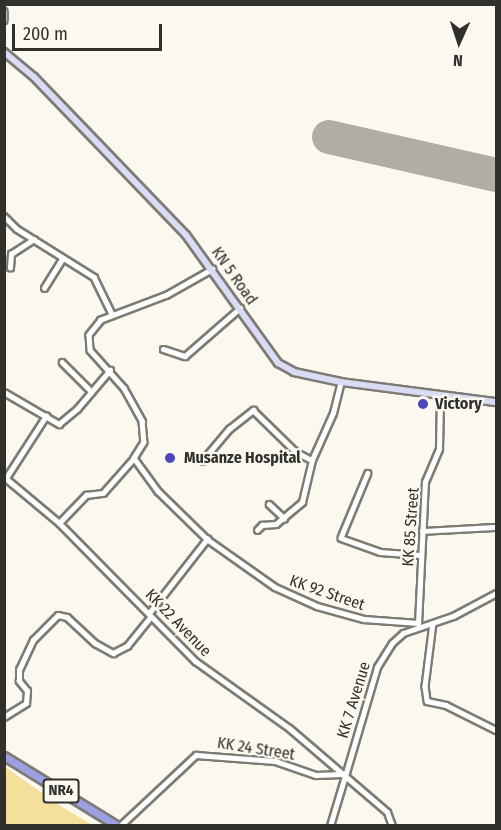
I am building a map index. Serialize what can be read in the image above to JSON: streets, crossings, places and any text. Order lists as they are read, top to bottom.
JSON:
{
  "streets": {
    "highway": ["NR4"],
    "main road": ["KN 5 Road"],
    "street": [
      "KK 85 Street",
      "KK 92 Street",
      "KK 22 Avenue",
      "KK 7 Avenue",
      "KK 24 Street"
    ]
  },
  "crossings": [
    ["KN 5 Road", "KK 85 Street"],
    ["KK 85 Street", "KK 92 Street"],
    ["KK 85 Street", "KK 7 Avenue"],
    ["KK 92 Street", "KK 7 Avenue"],
    ["KK 22 Avenue", "KK 7 Avenue"],
    ["KK 22 Avenue", "KK 24 Street"],
    ["KK 7 Avenue", "KK 24 Street"],
    ["KK 24 Street", "NR4"]
  ],
  "places": ["Victory", "Musanze Hospital"],
  "scale_bar": "200 m",
  "north": "bottom"
}
